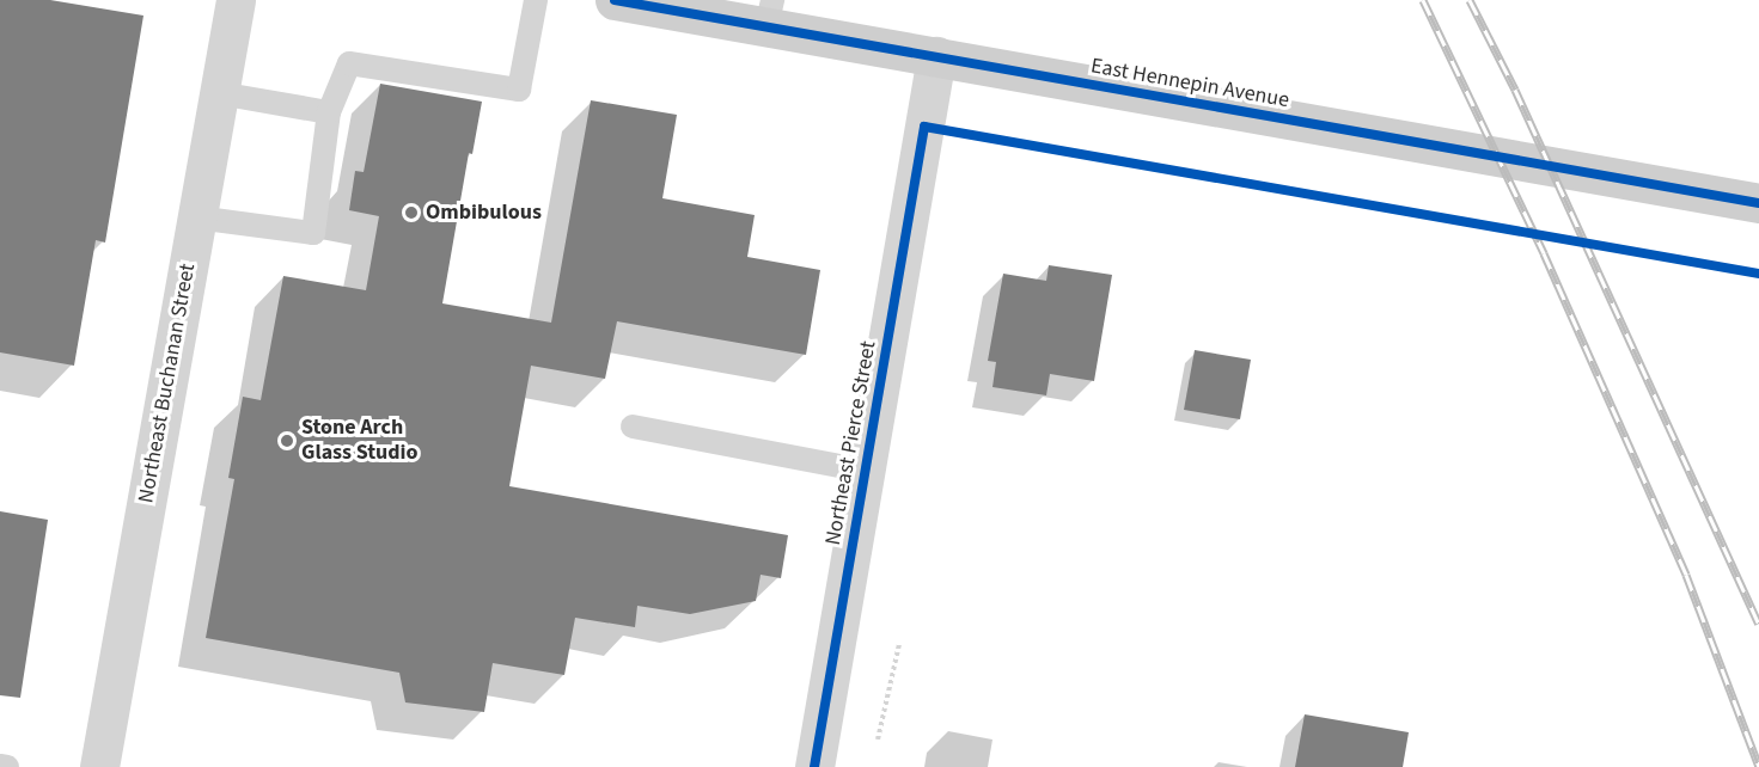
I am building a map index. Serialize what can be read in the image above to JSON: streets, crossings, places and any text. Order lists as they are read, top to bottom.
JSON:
{
  "streets": {
    "main road": ["East Hennepin Avenue"],
    "street": ["Northeast Buchanan Street", "Northeast Pierce Street"]
  },
  "crossings": [
    ["East Hennepin Avenue", "Northeast Pierce Street"]
  ],
  "places": ["Ombibulous", "Stone Arch Glass Studio"]
}
